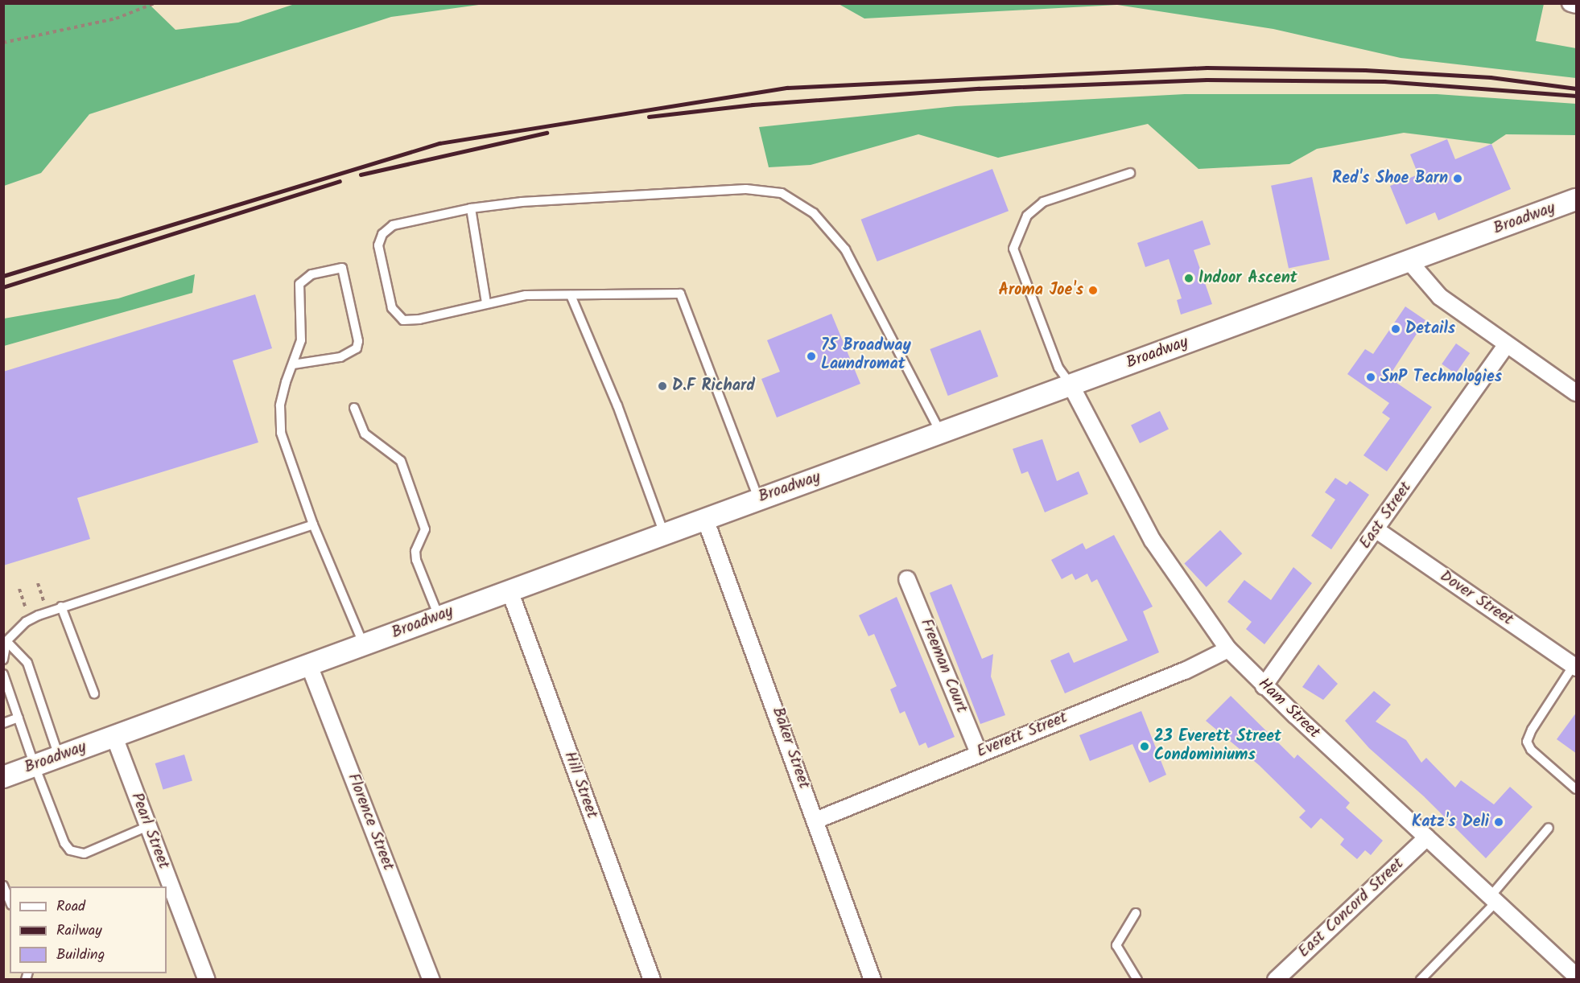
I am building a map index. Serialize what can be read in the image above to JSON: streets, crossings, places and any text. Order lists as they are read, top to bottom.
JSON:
{
  "streets": {
    "street": [
      "Broadway",
      "East Street",
      "Dover Street",
      "Freeman Court",
      "Ham Street",
      "Everett Street",
      "Baker Street",
      "Hill Street",
      "Florence Street",
      "Pearl Street",
      "East Concord Street"
    ]
  },
  "crossings": [
    ["Broadway", "Ham Street"],
    ["Broadway", "Baker Street"],
    ["Broadway", "Hill Street"],
    ["Broadway", "Florence Street"],
    ["Broadway", "Pearl Street"],
    ["East Street", "Dover Street"],
    ["East Street", "Ham Street"],
    ["Freeman Court", "Everett Street"],
    ["Ham Street", "Everett Street"],
    ["Ham Street", "East Concord Street"],
    ["Everett Street", "Baker Street"]
  ],
  "places": [
    "Red's Shoe Barn",
    "Indoor Ascent",
    "Aroma Joe's",
    "Details",
    "75 Broadway Laundromat",
    "SnP Technologies",
    "D.F Richard",
    "23 Everett Street Condominiums",
    "Katz's Deli"
  ],
  "legend": ["Road", "Railway", "Building"]
}
